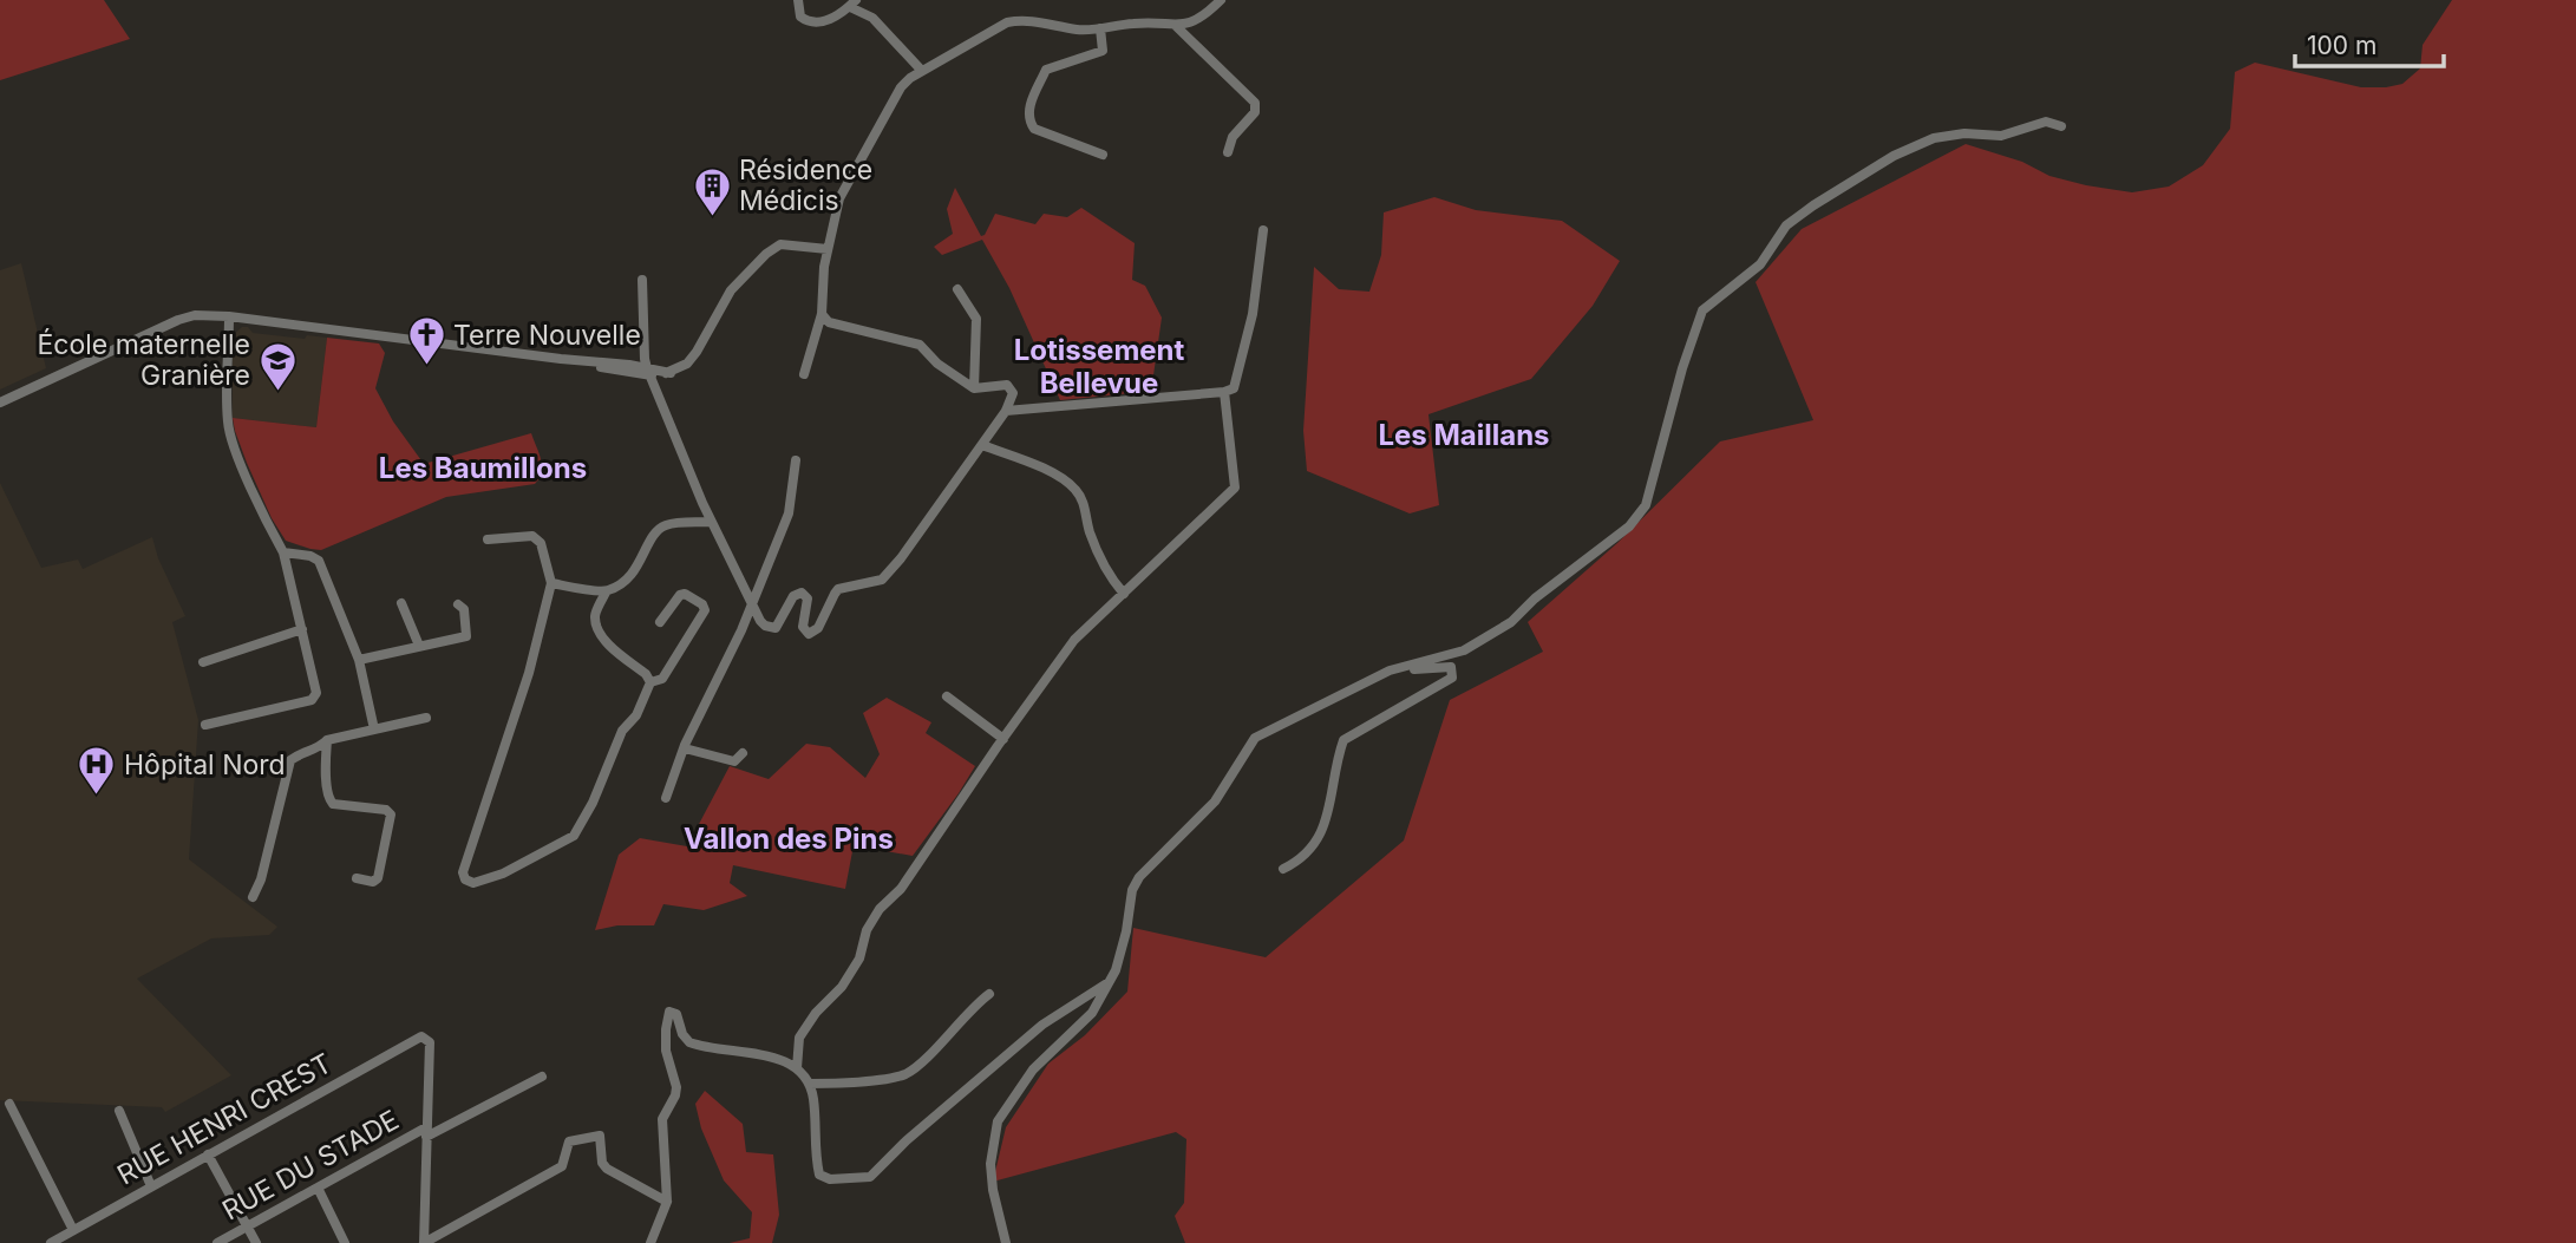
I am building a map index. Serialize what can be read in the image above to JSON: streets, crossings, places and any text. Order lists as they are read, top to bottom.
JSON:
{
  "streets": {
    "street": ["RUE HENRI CREST", "RUE DU STADE"]
  },
  "crossings": [
    ["RUE HENRI CREST", "RUE DU STADE"]
  ],
  "districts": [
    "Lotissement Bellevue",
    "Les Maillans",
    "Les Baumillons",
    "Vallon des Pins"
  ],
  "places": {
    "building": ["Résidence Médicis"],
    "church": ["Terre Nouvelle"],
    "school or university": ["École maternelle Granière"],
    "hospital": ["Hôpital Nord"]
  },
  "scale_bar": "100 m"
}
